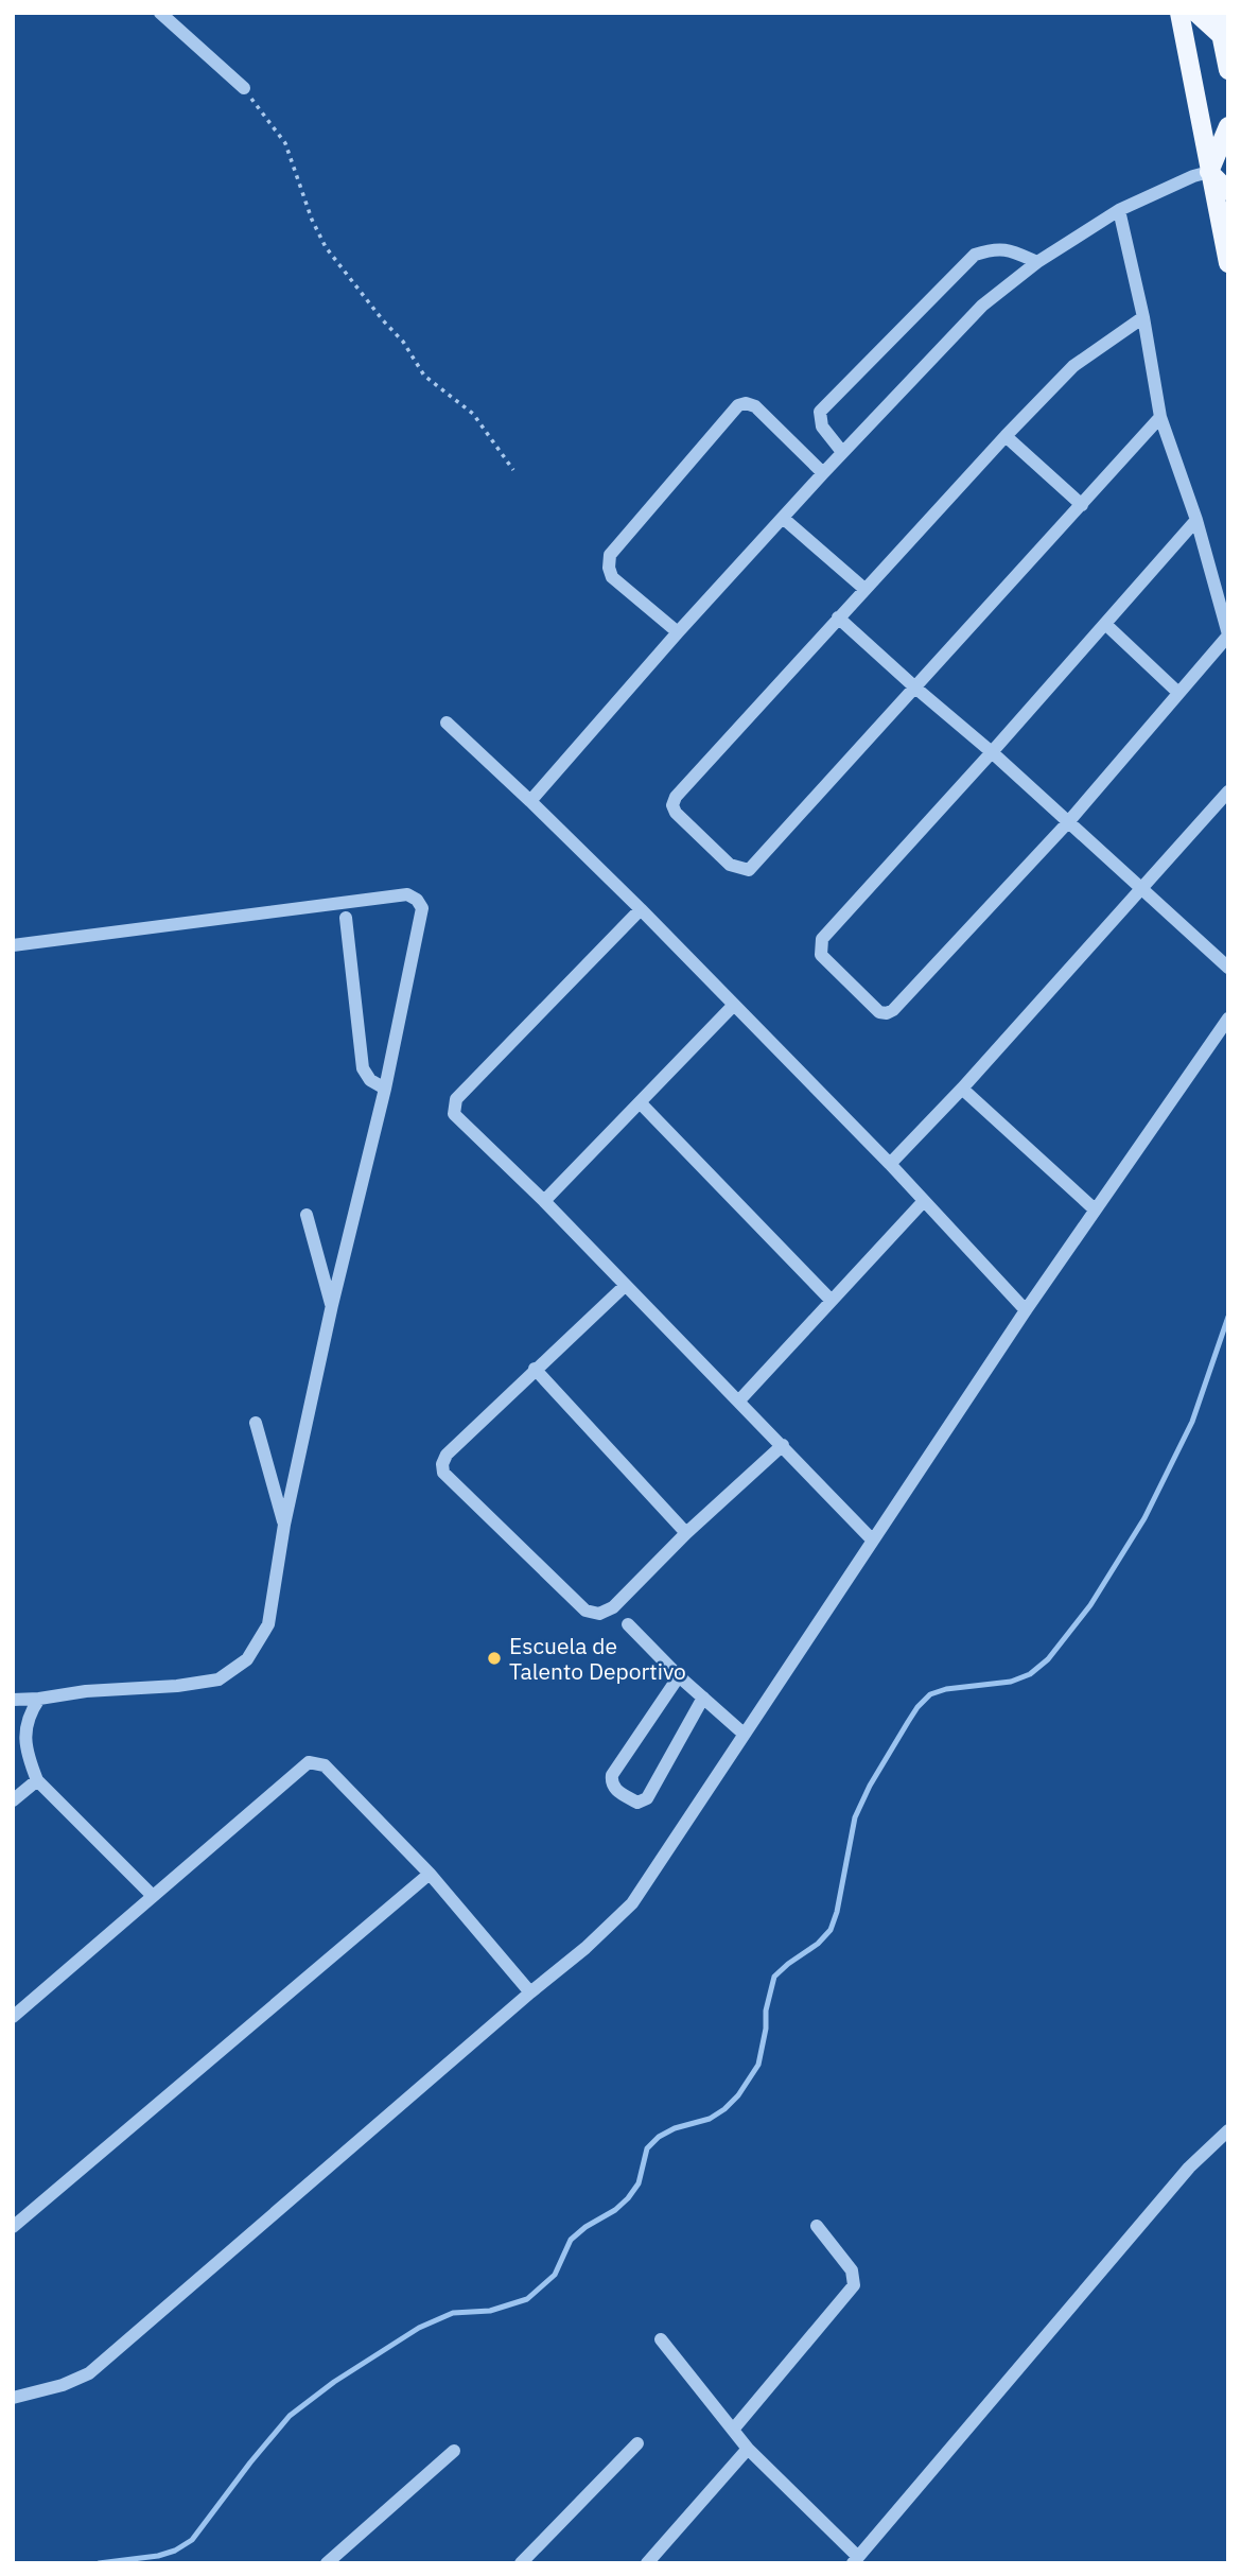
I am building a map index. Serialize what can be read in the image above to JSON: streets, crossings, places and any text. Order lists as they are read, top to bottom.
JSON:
{
  "places": ["Escuela de Talento Deportivo"]
}
